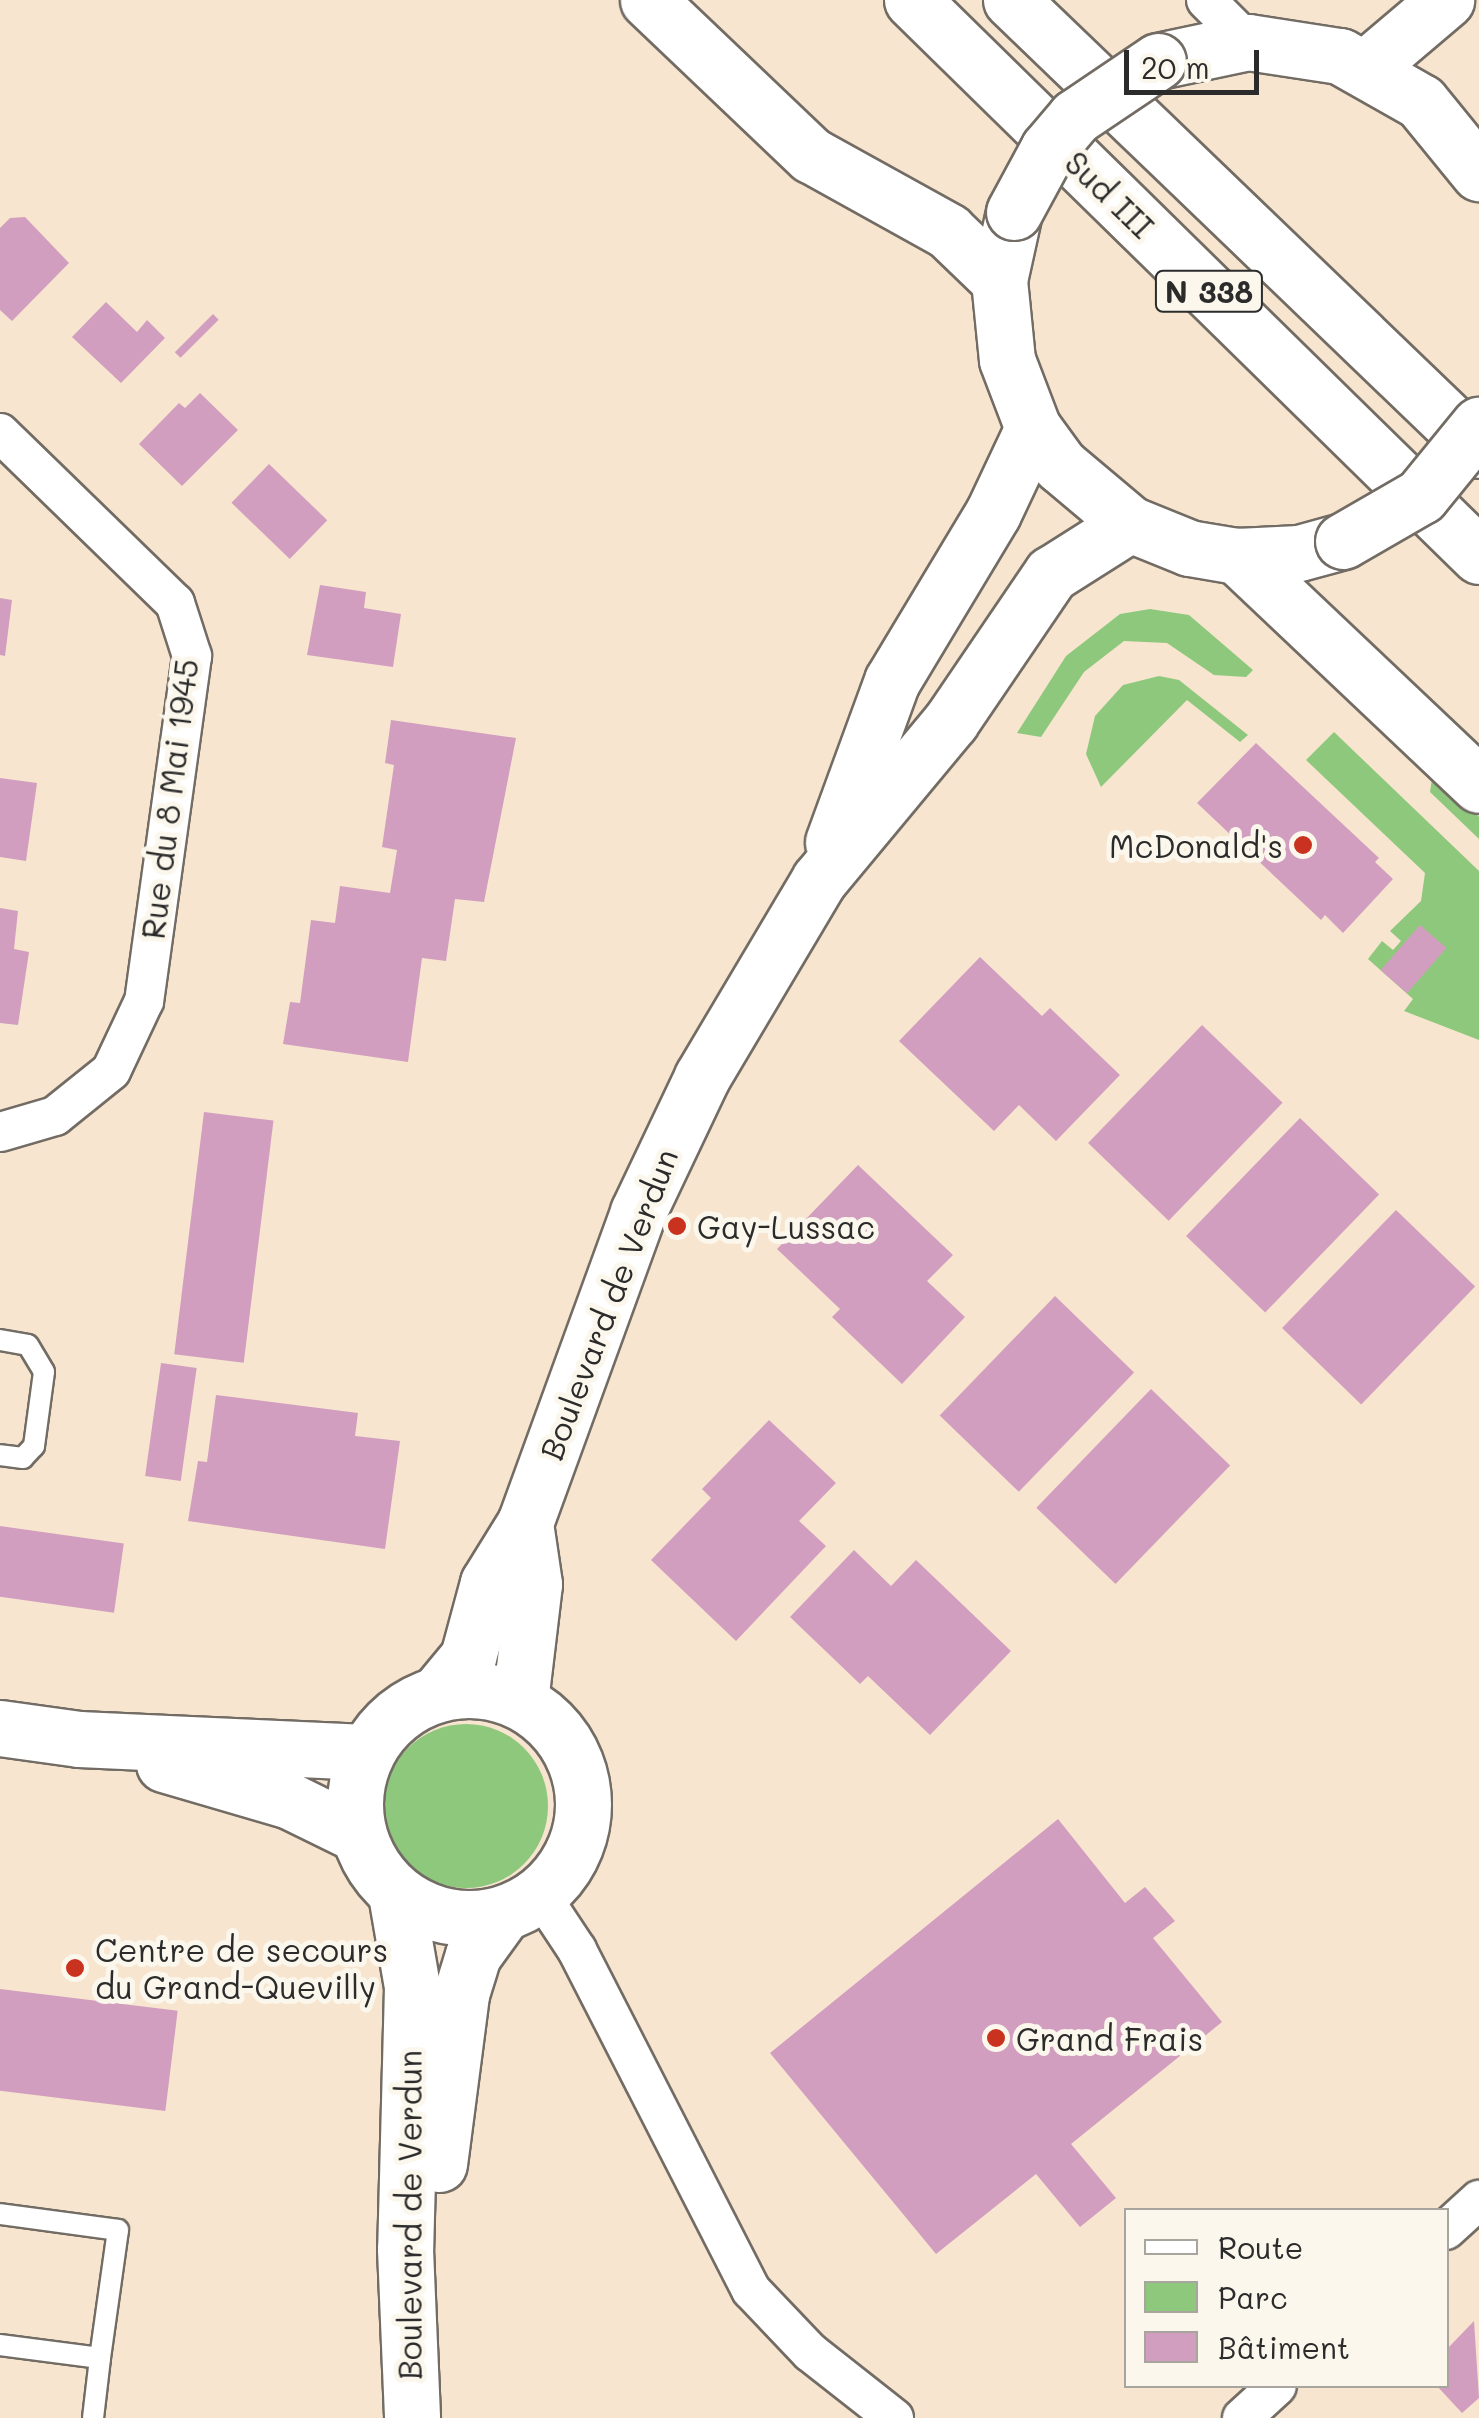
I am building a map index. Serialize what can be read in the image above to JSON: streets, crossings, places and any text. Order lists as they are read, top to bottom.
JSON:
{
  "streets": {
    "main road": ["Sud III", "N 338", "Boulevard de Verdun"],
    "street": ["Rue du 8 Mai 1945"]
  },
  "places": [
    "McDonald's",
    "Gay-Lussac",
    "Centre de secours du Grand-Quevilly",
    "Grand Frais"
  ],
  "legend": ["Route", "Parc", "Bâtiment"],
  "scale_bar": "20 m"
}
